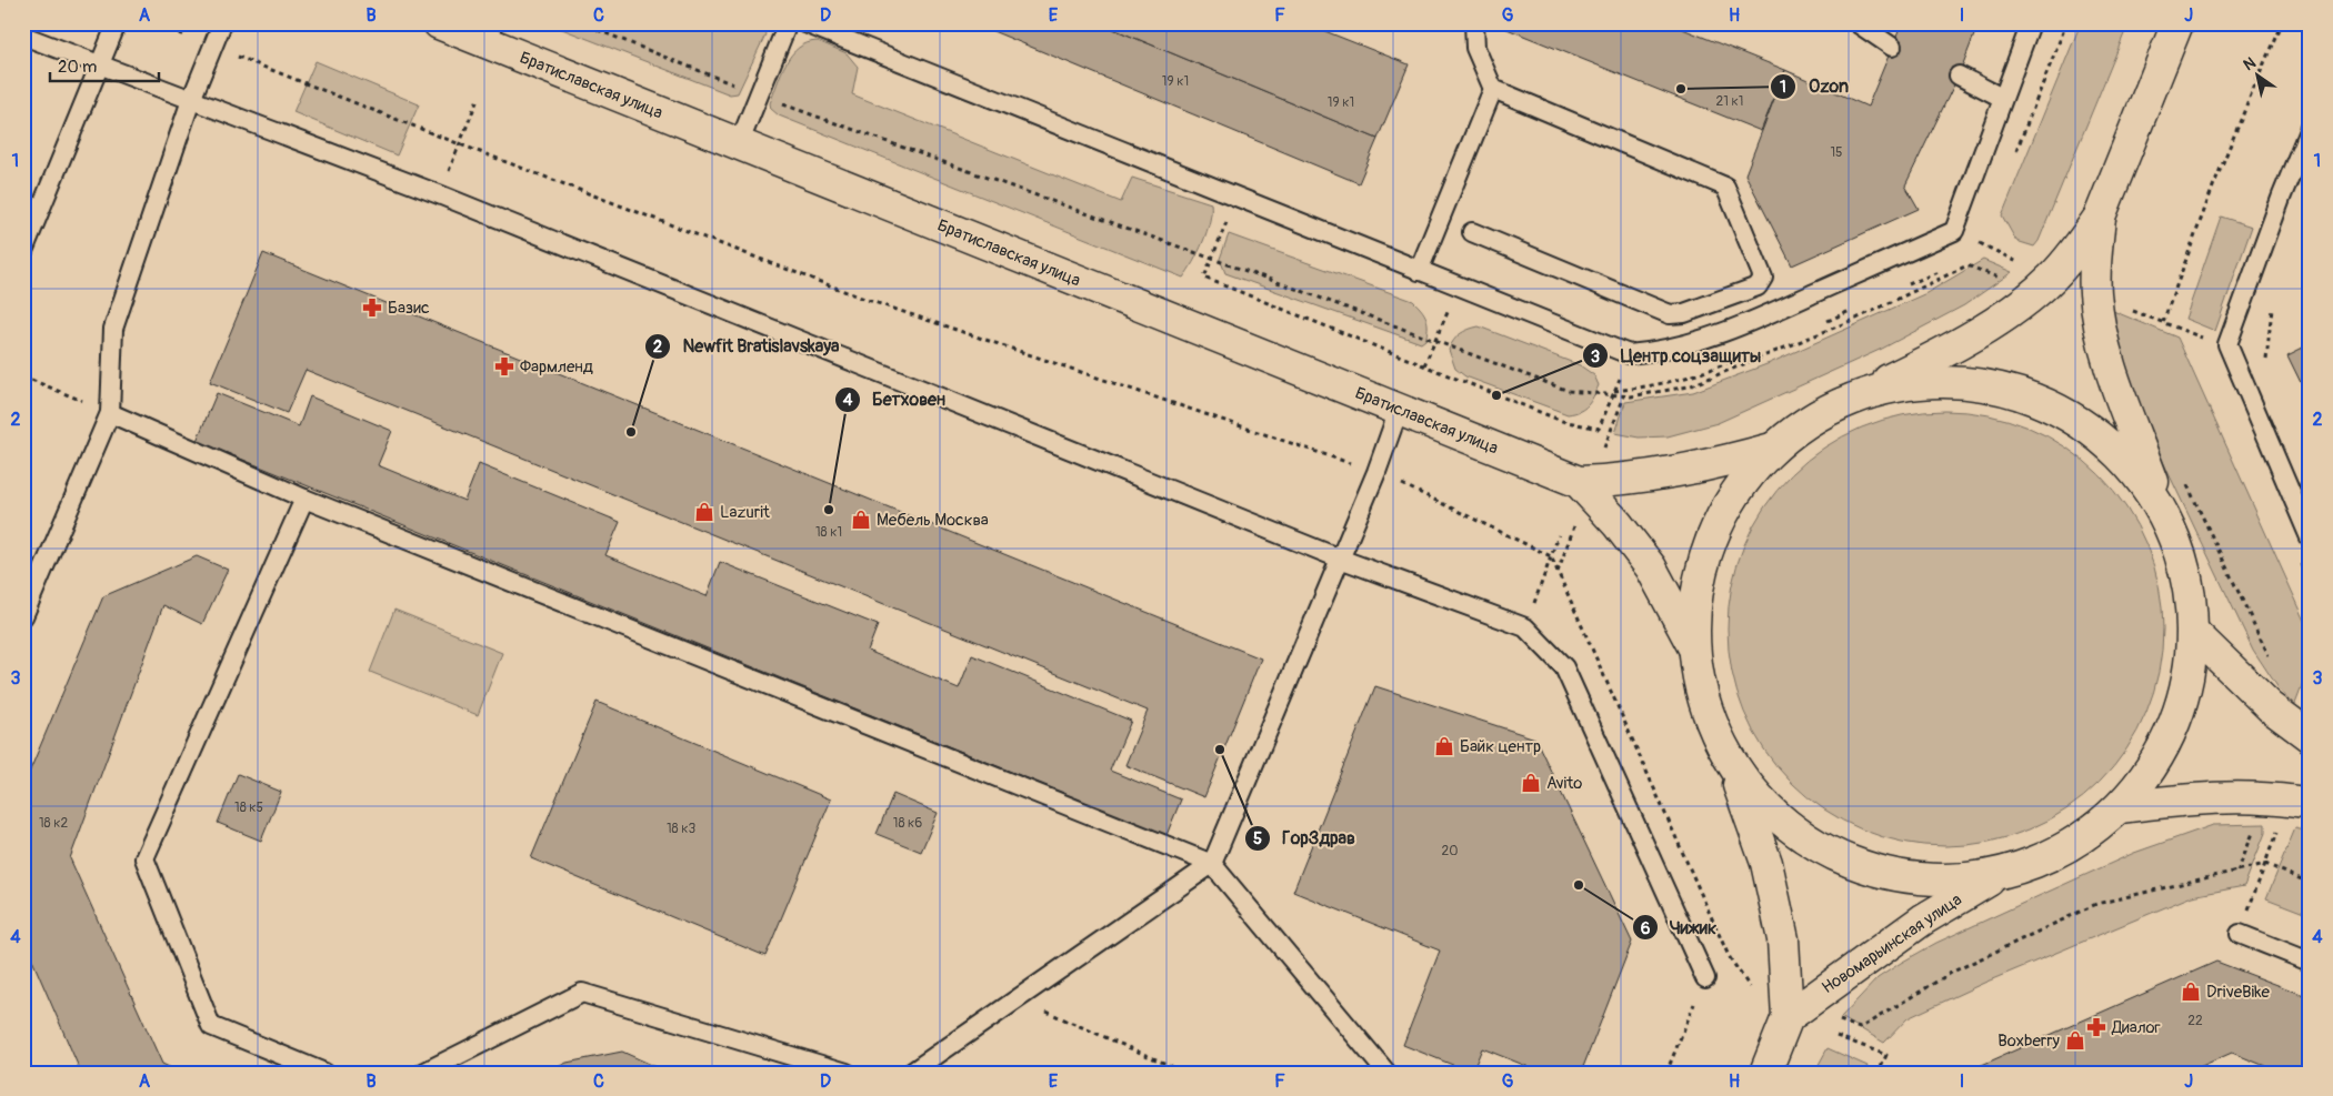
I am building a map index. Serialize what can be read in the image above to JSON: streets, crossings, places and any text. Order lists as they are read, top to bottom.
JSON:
{
  "streets": {
    "main road": ["Братиславская улица", "Новомарьинская улица"]
  },
  "crossings": [
    ["Братиславская улица", "Новомарьинская улица"]
  ],
  "places": {
    "other": [
      "Ozon",
      "Центр соцзащиты",
      "Newfit Bratislavskaya",
      "Бетховен",
      "ГорЗдрав",
      "Чижик"
    ],
    "pharmacy": ["Базис", "Фармленд", "Диалог"],
    "shop": [
      "Lazurit",
      "Мебель Москва",
      "Байк центр",
      "Avito",
      "DriveBike",
      "Boxberry"
    ]
  },
  "house_numbers": [
    "19 к1",
    "21 к1",
    "19 к1",
    "15",
    "18 к1",
    "18 к5",
    "18 к2",
    "18 к6",
    "18 к3",
    "20",
    "22"
  ],
  "scale_bar": "20 m",
  "north": "top left",
  "grid": {
    "columns": [
      "A",
      "B",
      "C",
      "D",
      "E",
      "F",
      "G",
      "H",
      "I",
      "J"
    ],
    "rows": [
      "1",
      "2",
      "3",
      "4"
    ]
  }
}
